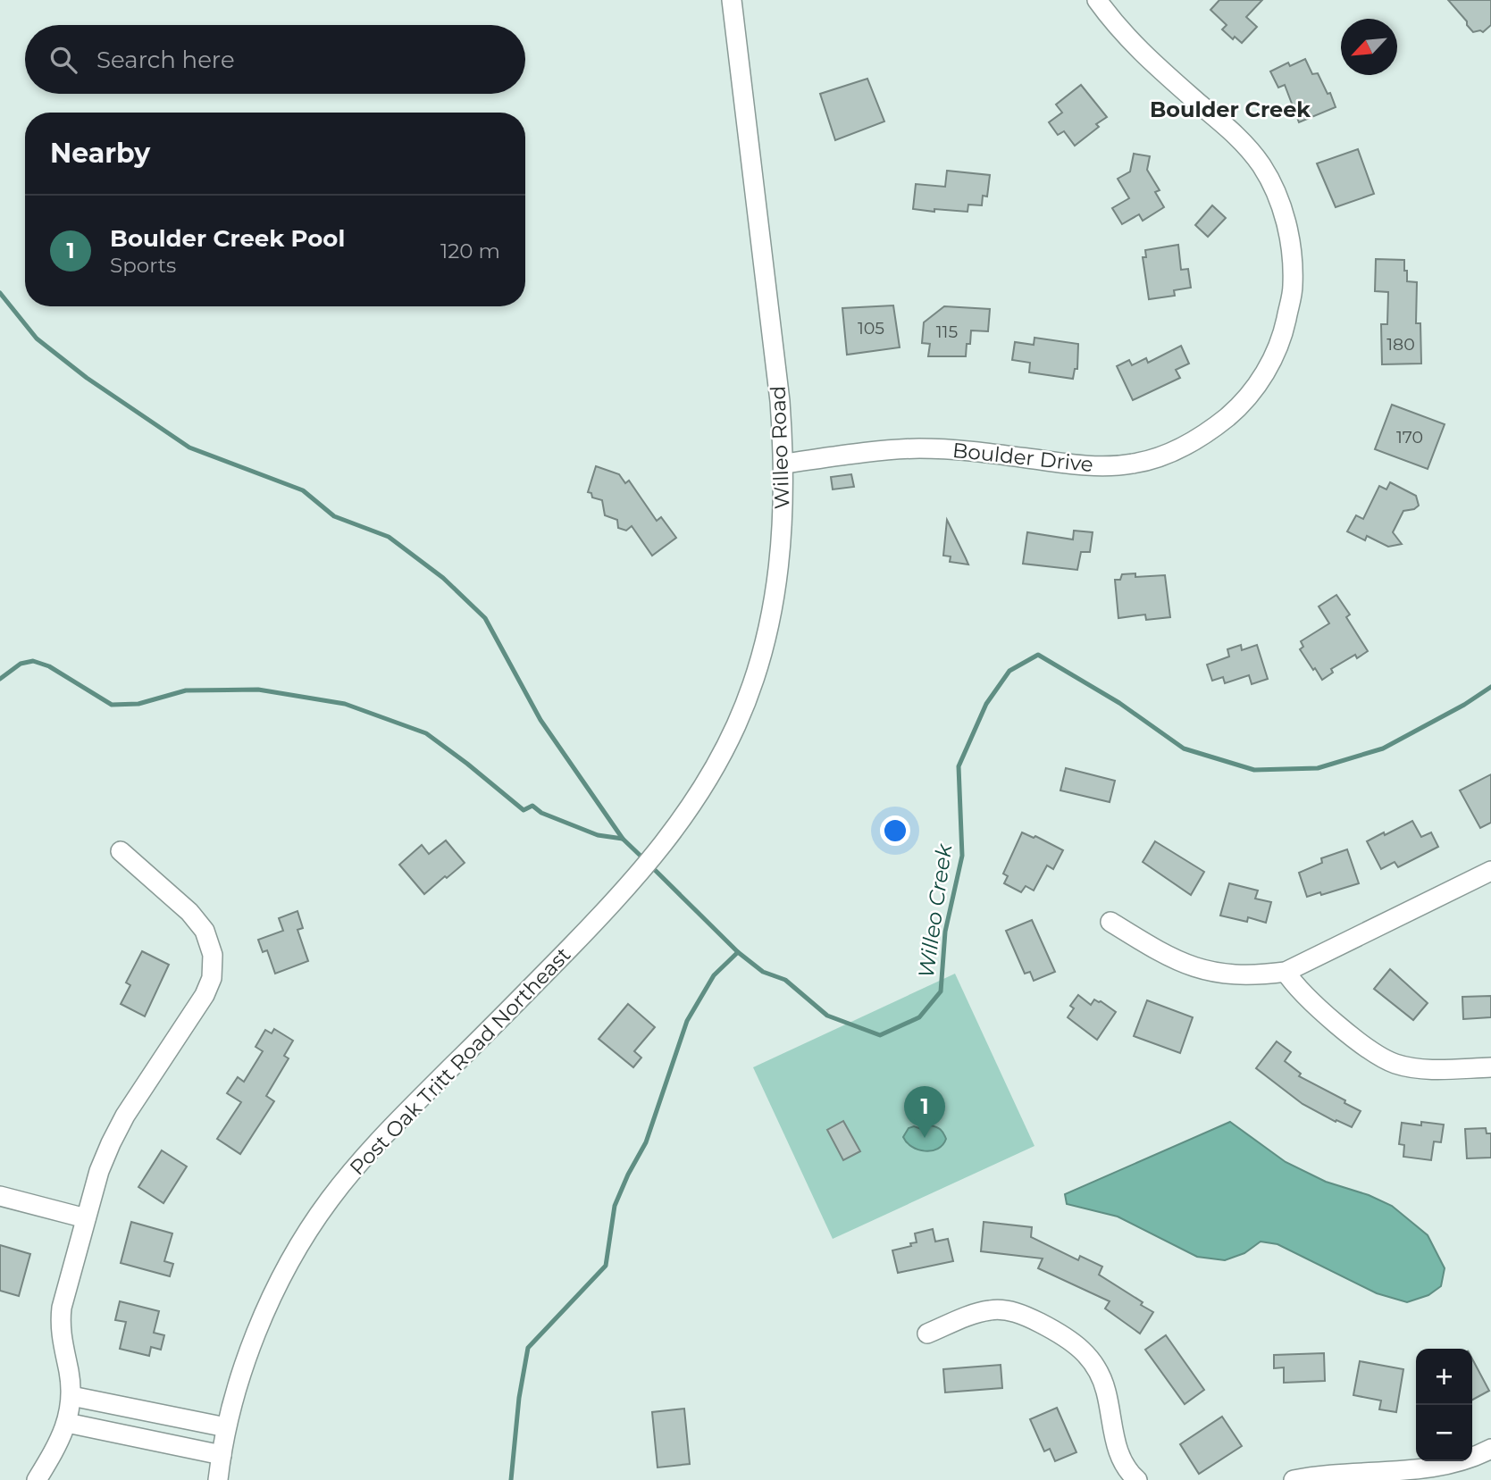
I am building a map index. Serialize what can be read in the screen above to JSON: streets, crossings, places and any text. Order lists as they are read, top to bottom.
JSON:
{
  "streets": {
    "street": ["Willeo Road", "Boulder Drive", "Post Oak Tritt Road Northeast"]
  },
  "crossings": [
    ["Willeo Road", "Boulder Drive"],
    ["Willeo Road", "Post Oak Tritt Road Northeast"]
  ],
  "districts": ["Boulder Creek"],
  "water": ["Willeo Creek"],
  "house_numbers": [
    "105",
    "115",
    "180",
    "170"
  ],
  "north": "bottom left",
  "page": {
    "search": "Search here",
    "heading": "Nearby",
    "list": [
      {
        "mark": "1",
        "name": "Boulder Creek Pool",
        "note": "Sports",
        "value": "120 m"
      }
    ],
    "pins": "1",
    "map_buttons": ["+", "−"]
  }
}
